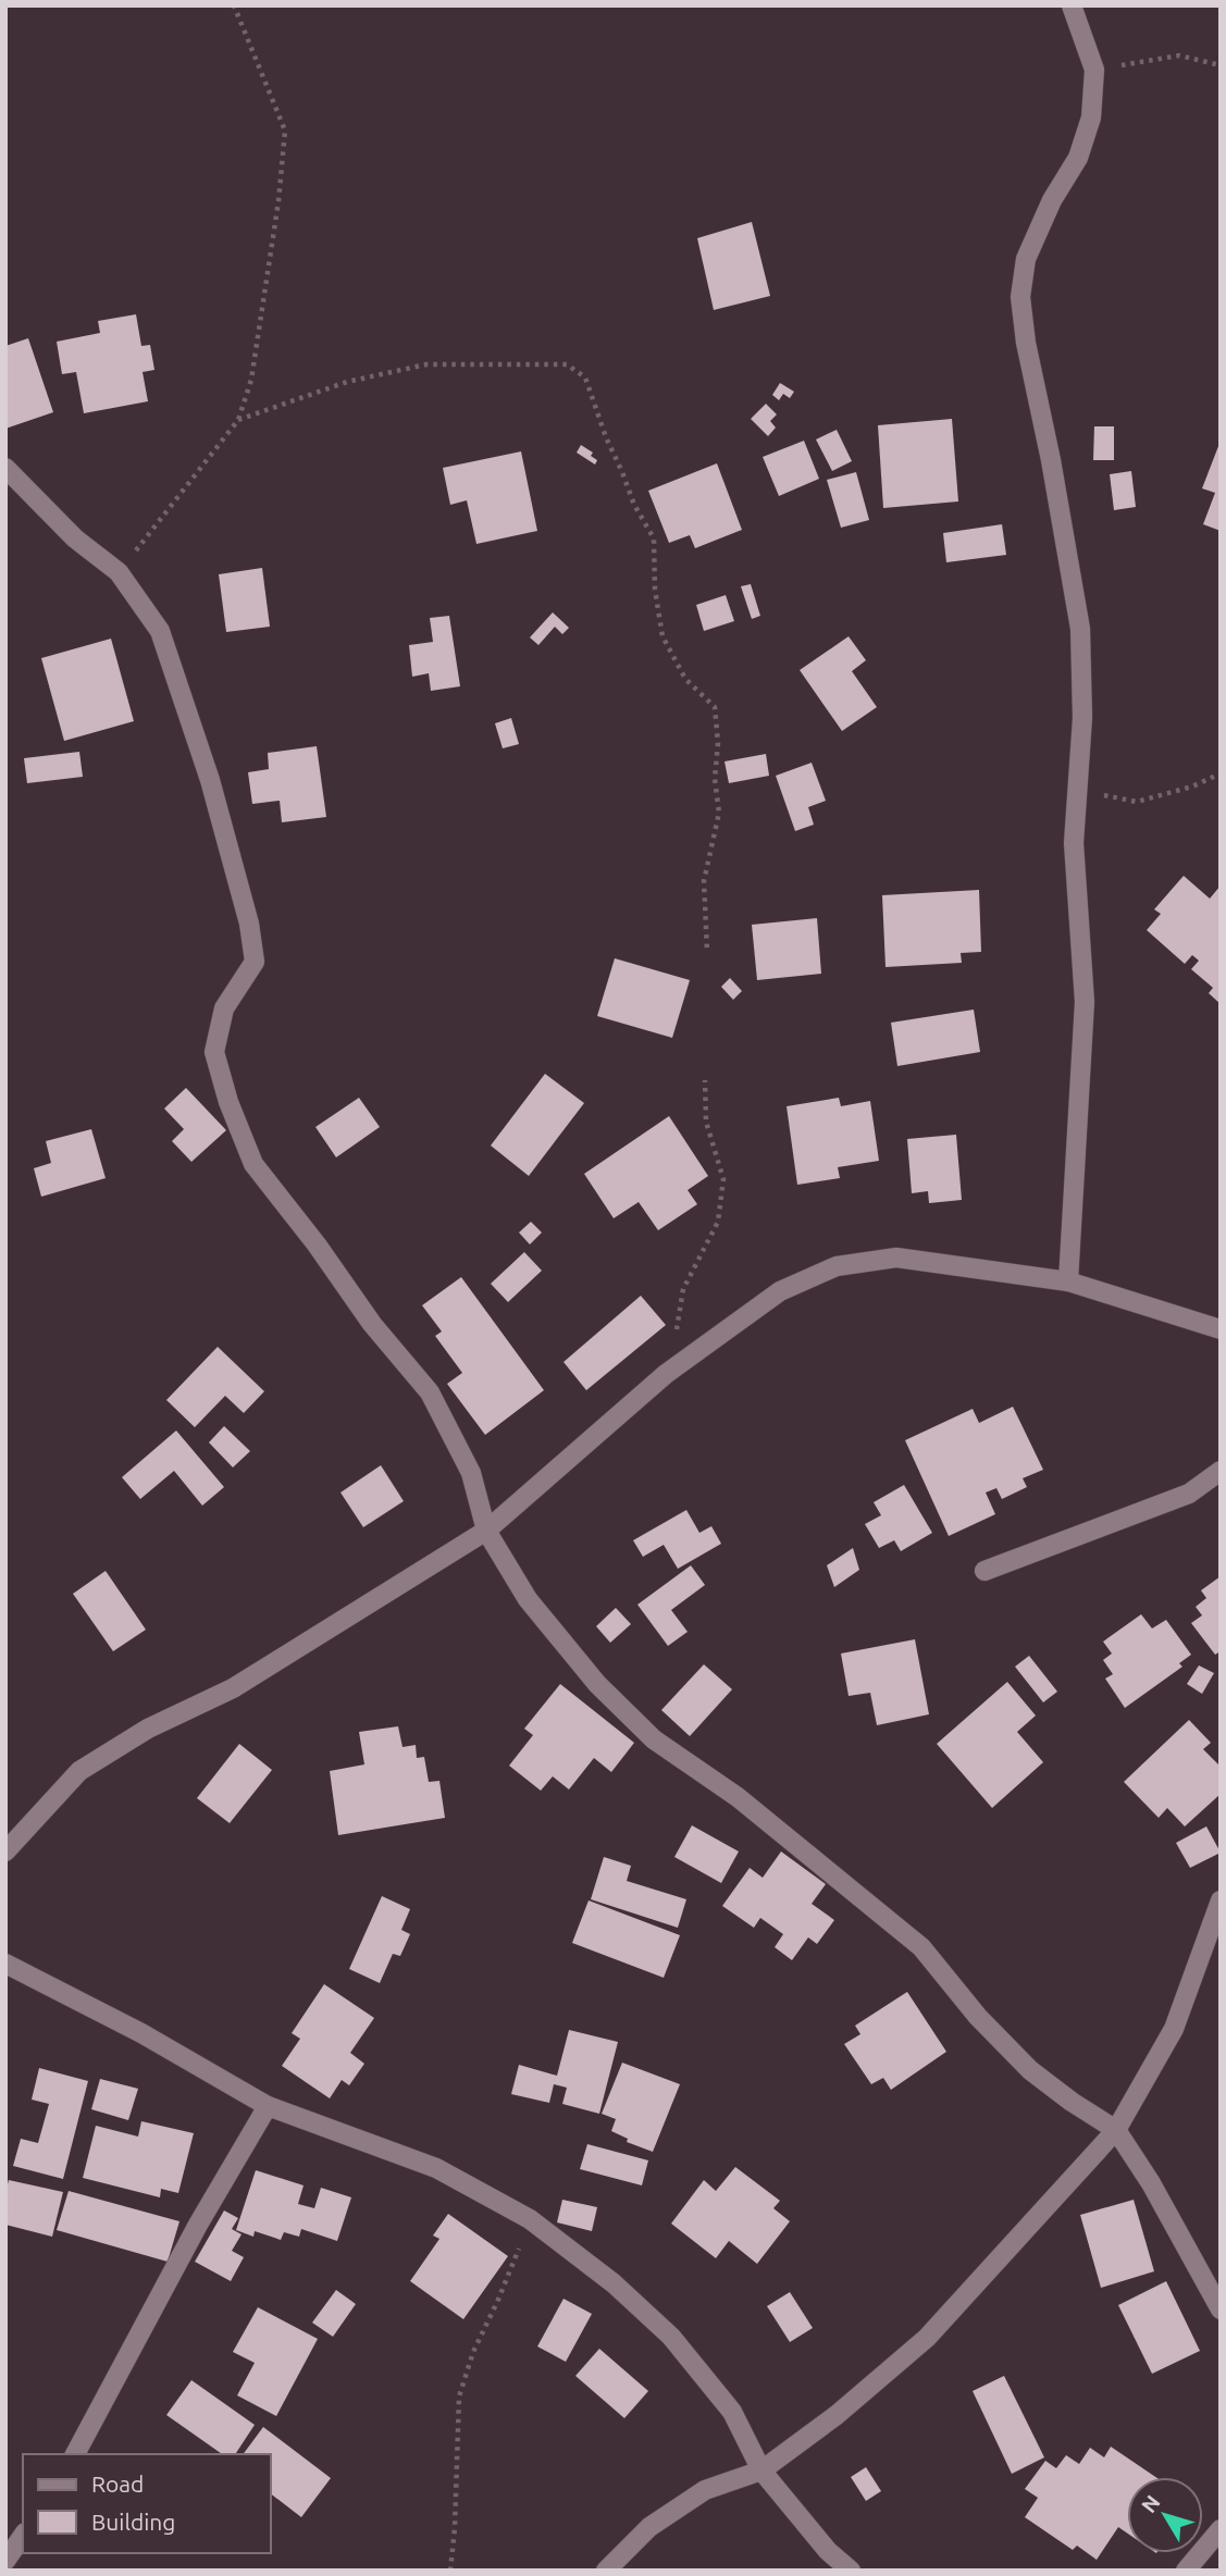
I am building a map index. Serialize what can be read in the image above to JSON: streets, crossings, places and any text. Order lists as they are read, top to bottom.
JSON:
{
  "legend": ["Road", "Building"],
  "north": "top left"
}
